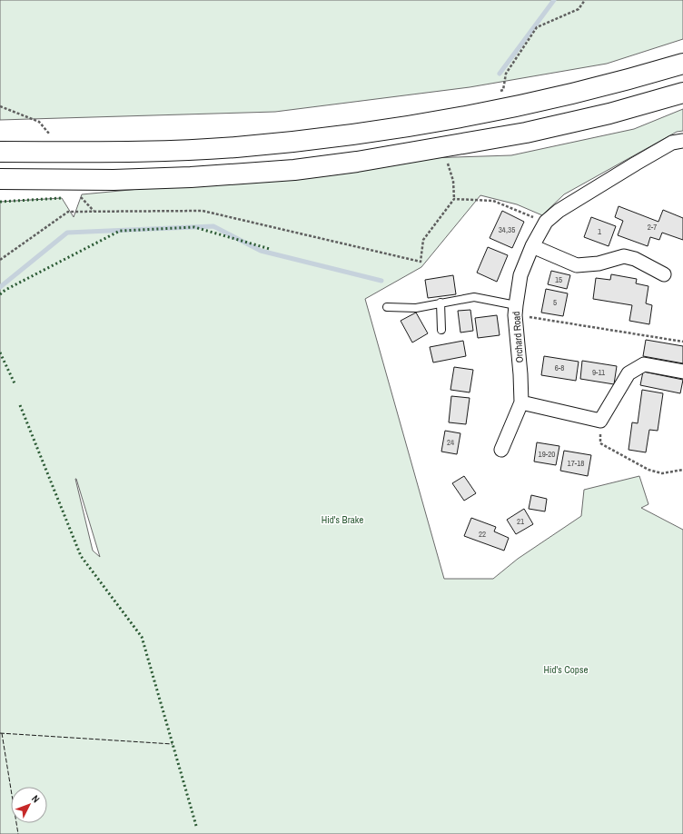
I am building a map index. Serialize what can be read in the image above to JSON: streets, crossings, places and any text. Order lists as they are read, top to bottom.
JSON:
{
  "streets": {
    "street": ["Orchard Road"]
  },
  "parks": ["Hid's Brake", "Hid's Copse"],
  "house_numbers": [
    "2-7",
    "34,35",
    "1",
    "15",
    "5",
    "6-8",
    "9-11",
    "24",
    "19-20",
    "17-18",
    "21",
    "22"
  ],
  "north": "top right"
}
